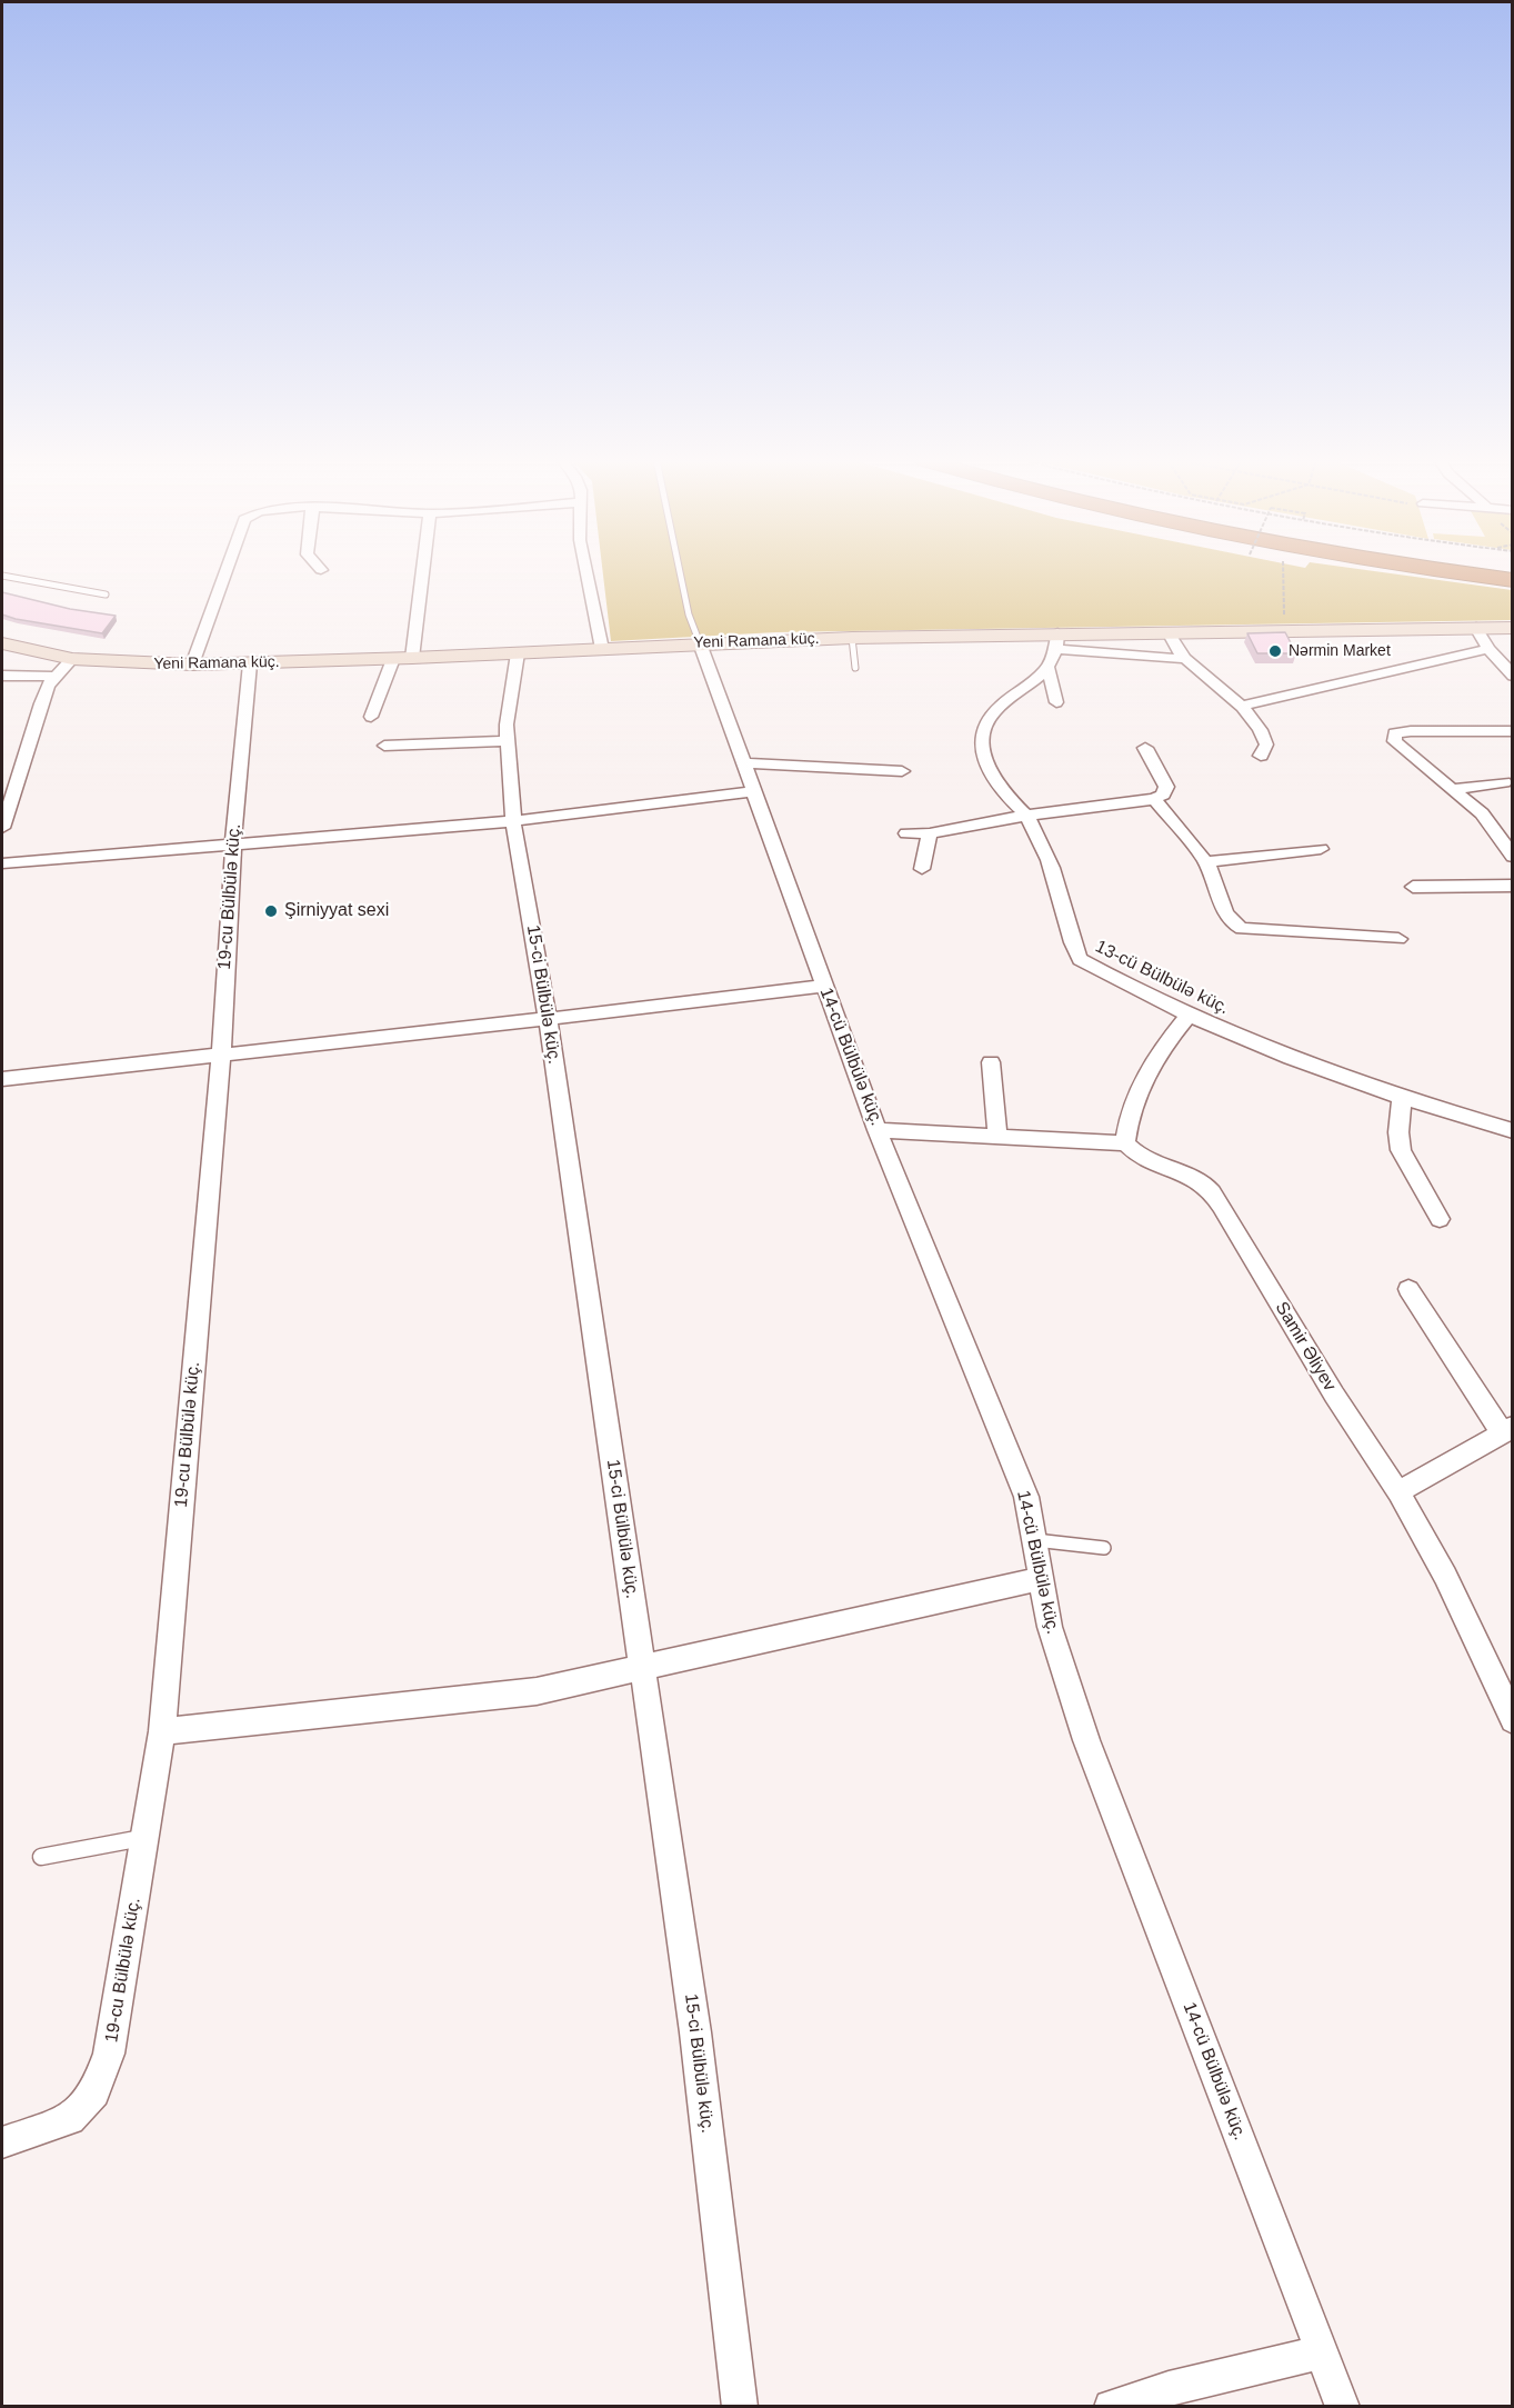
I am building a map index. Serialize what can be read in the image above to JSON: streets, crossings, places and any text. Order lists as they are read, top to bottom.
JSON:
{
  "streets": {
    "street": [
      "Yeni Ramana küç.",
      "19-cu Bülbülə küç.",
      "13-cü Bülbülə küç.",
      "15-ci Bülbülə küç.",
      "14-cü Bülbülə küç.",
      "Samir Əliyev"
    ]
  },
  "crossings": [
    ["Yeni Ramana küç.", "19-cu Bülbülə küç."],
    ["Yeni Ramana küç.", "13-cü Bülbülə küç."],
    ["Yeni Ramana küç.", "15-ci Bülbülə küç."],
    ["Yeni Ramana küç.", "14-cü Bülbülə küç."]
  ],
  "places": ["Nərmin Market", "Şirniyyat sexi"]
}
